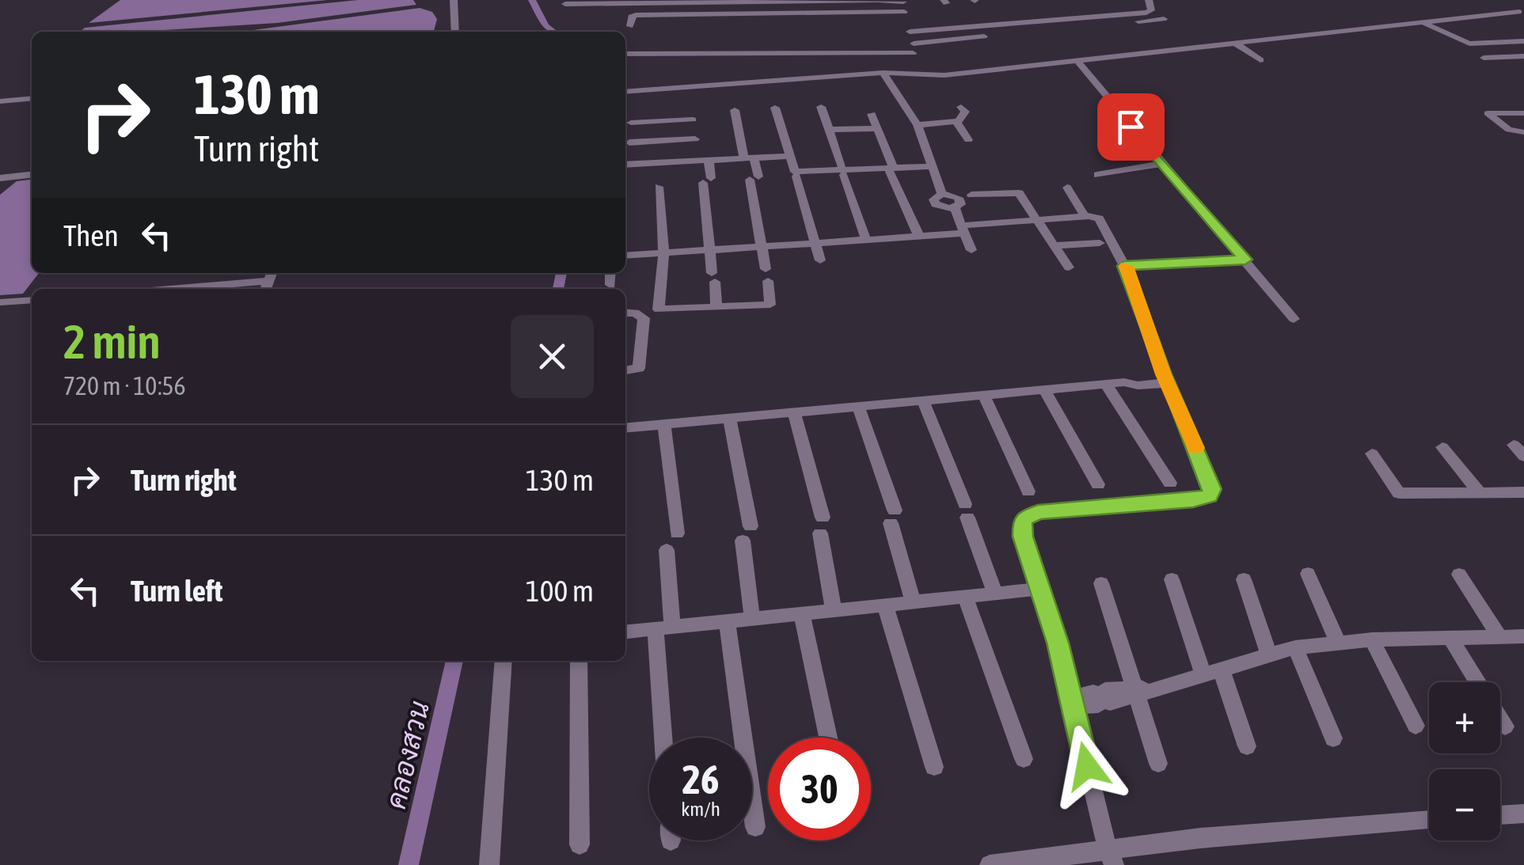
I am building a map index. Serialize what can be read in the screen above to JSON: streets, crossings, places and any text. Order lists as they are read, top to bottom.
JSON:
{
  "water": ["คลองสวน"],
  "page": {
    "turn": ["130 m", "Turn right"],
    "then": "Then",
    "heading": ["2 min", "720 m · 10:56"],
    "list": [
      {
        "name": "Turn right",
        "value": "130 m"
      },
      {
        "name": "Turn left",
        "value": "100 m"
      }
    ],
    "map_buttons": ["+", "−"],
    "speed": "26 km/h",
    "limit": "30"
  }
}
